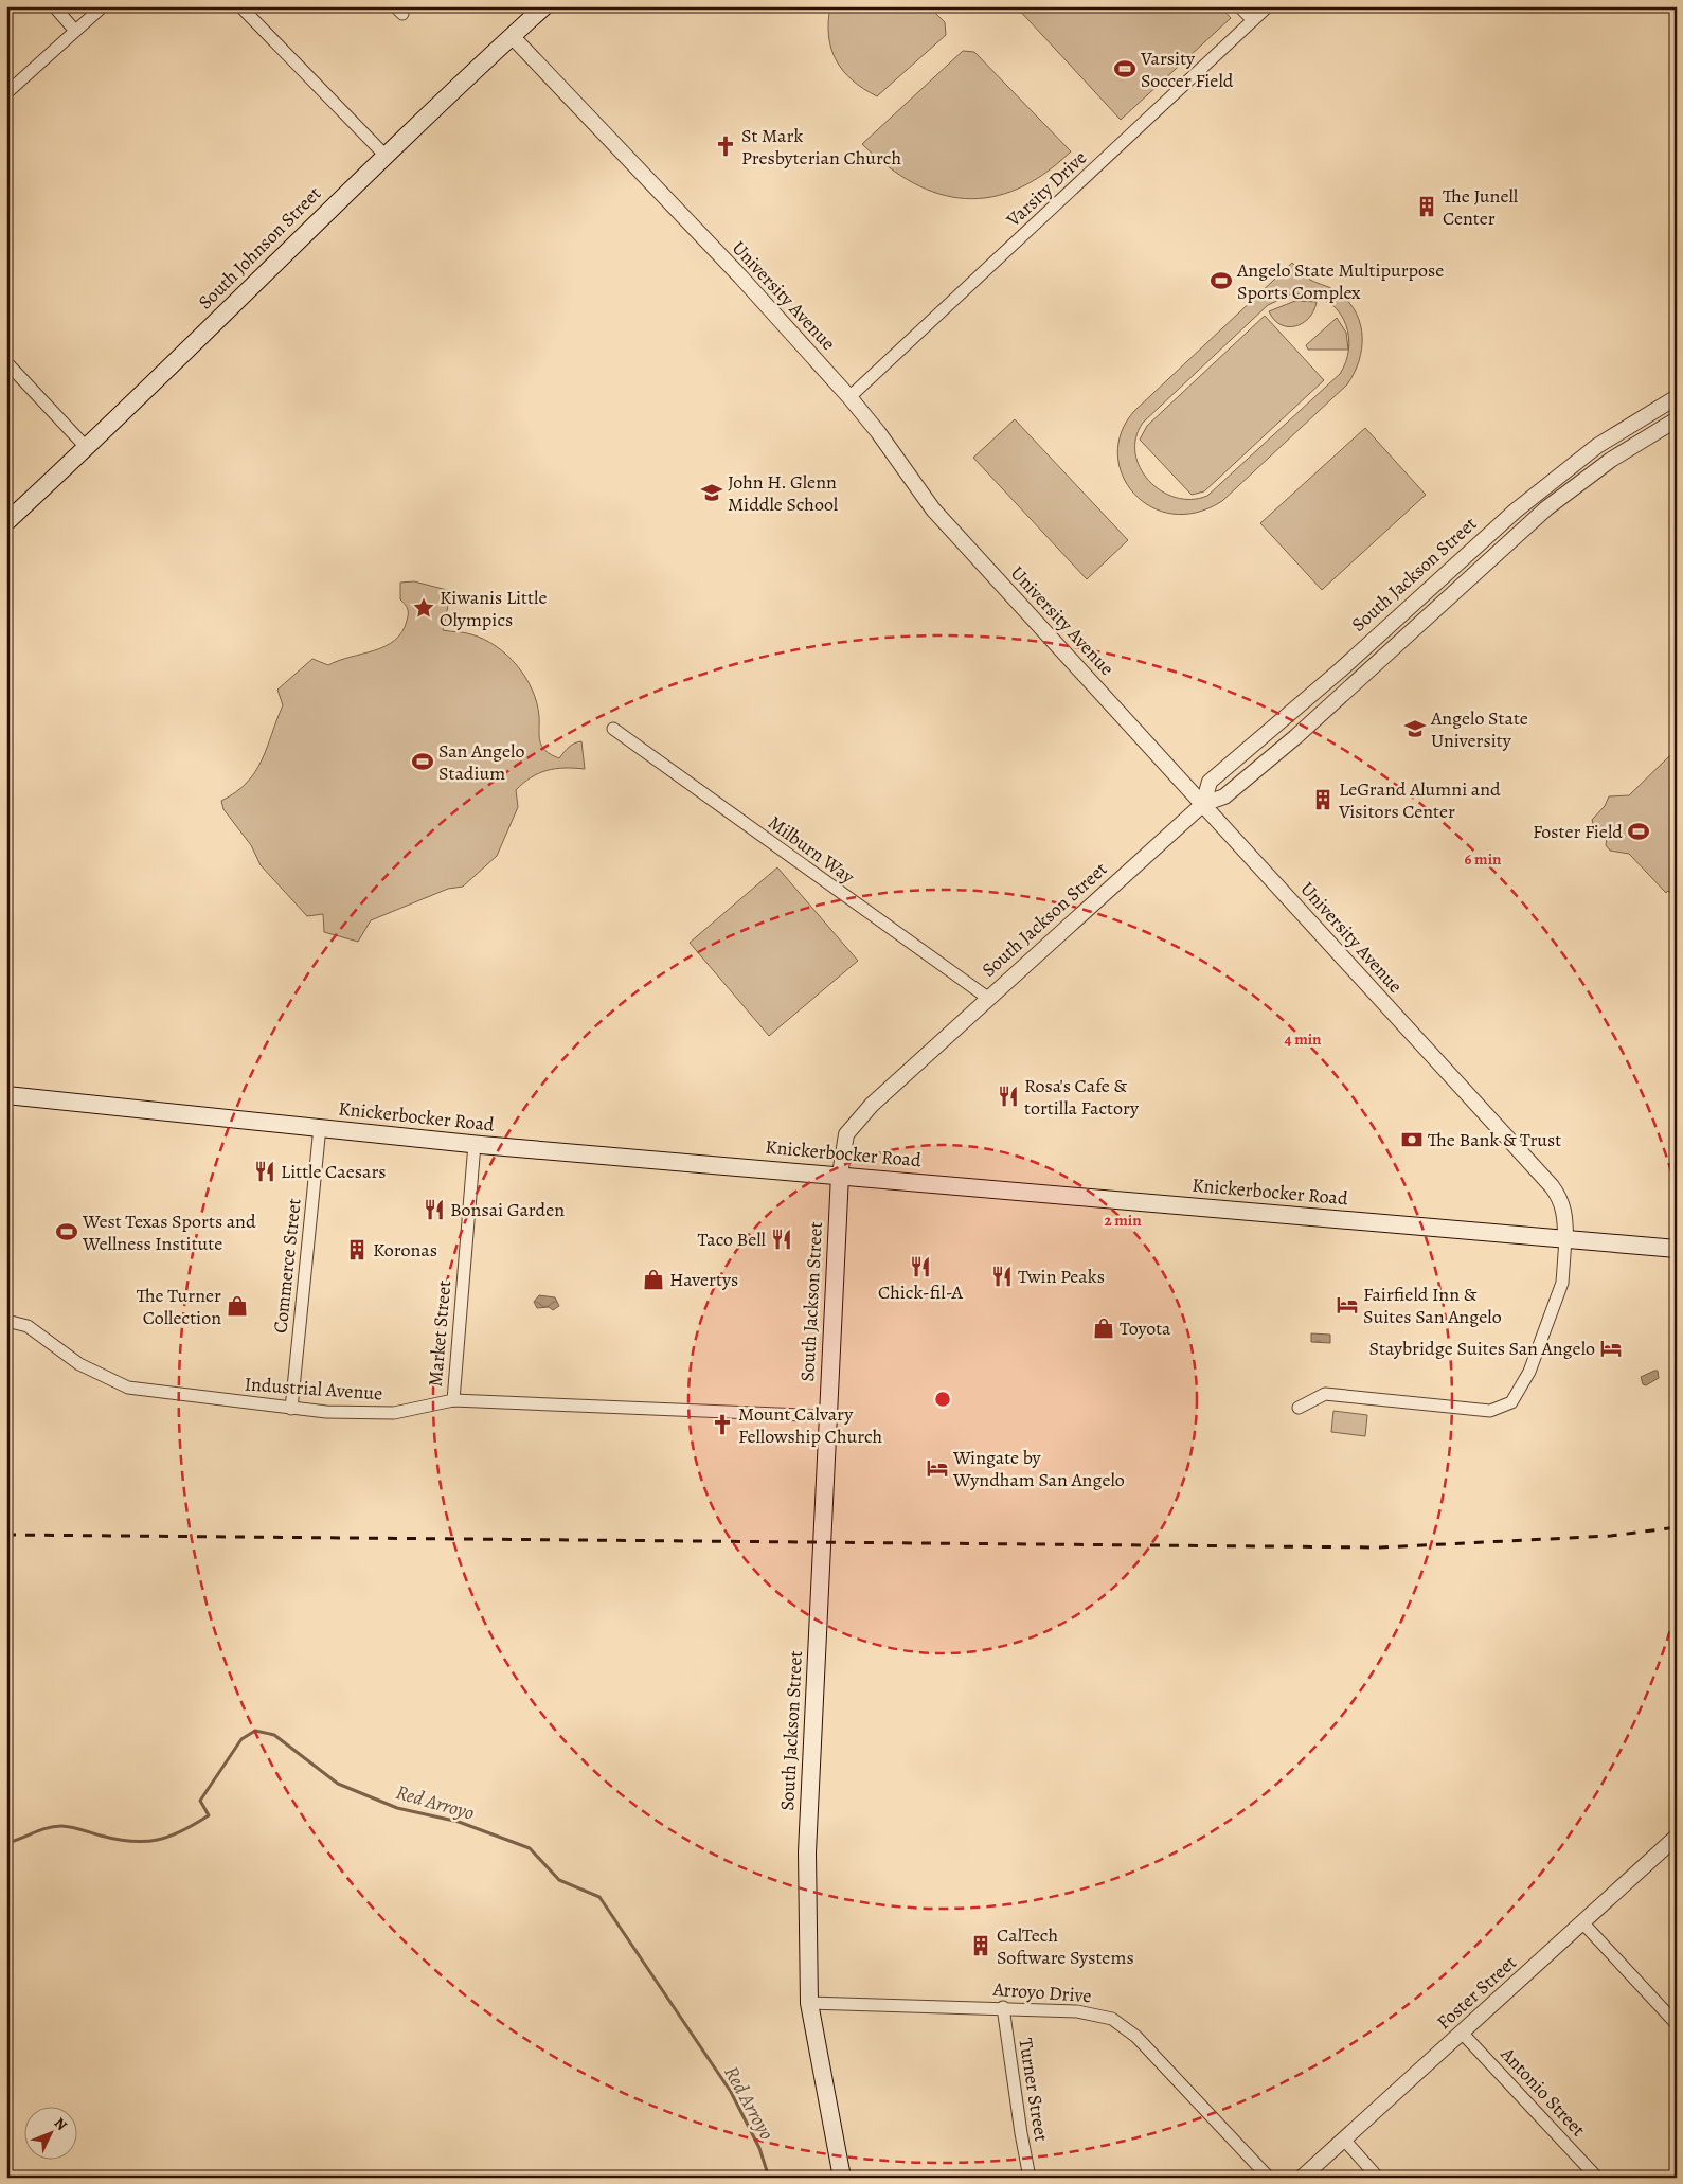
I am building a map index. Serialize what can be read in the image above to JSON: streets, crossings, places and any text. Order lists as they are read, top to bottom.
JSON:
{
  "streets": {
    "main road": ["South Johnson Street", "South Jackson Street", "Knickerbocker Road"],
    "street": [
      "Varsity Drive",
      "University Avenue",
      "Milburn Way",
      "Commerce Street",
      "Market Street",
      "Industrial Avenue",
      "Arroyo Drive",
      "Foster Street",
      "Turner Street",
      "Antonio Street"
    ]
  },
  "crossings": [
    ["Varsity Drive", "University Avenue"],
    ["South Johnson Street", "University Avenue"],
    ["University Avenue", "South Jackson Street"],
    ["University Avenue", "Knickerbocker Road"],
    ["South Jackson Street", "Milburn Way"],
    ["South Jackson Street", "Knickerbocker Road"],
    ["South Jackson Street", "Industrial Avenue"],
    ["South Jackson Street", "Arroyo Drive"],
    ["Knickerbocker Road", "Commerce Street"],
    ["Knickerbocker Road", "Market Street"],
    ["Commerce Street", "Industrial Avenue"],
    ["Market Street", "Industrial Avenue"],
    ["Arroyo Drive", "Turner Street"],
    ["Foster Street", "Antonio Street"]
  ],
  "water": ["Red Arroyo"],
  "places": {
    "sports": [
      "Varsity Soccer Field",
      "Angelo State Multipurpose Sports Complex",
      "San Angelo Stadium",
      "Foster Field",
      "West Texas Sports and Wellness Institute"
    ],
    "church": ["St Mark Presbyterian Church", "Mount Calvary Fellowship Church"],
    "building": [
      "The Junell Center",
      "LeGrand Alumni and Visitors Center",
      "Koronas",
      "CalTech Software Systems"
    ],
    "school or university": ["John H. Glenn Middle School", "Angelo State University"],
    "place": ["Kiwanis Little Olympics"],
    "restaurant": [
      "Rosa's Cafe & tortilla Factory",
      "Little Caesars",
      "Bonsai Garden",
      "Taco Bell",
      "Chick-fil-A",
      "Twin Peaks"
    ],
    "bank": ["The Bank & Trust"],
    "shop": ["Havertys", "The Turner Collection", "Toyota"],
    "hotel": ["Fairfield Inn & Suites San Angelo", "Staybridge Suites San Angelo", "Wingate by Wyndham San Angelo"]
  },
  "north": "top right",
  "rings": ["6 min", "4 min", "2 min"]
}
